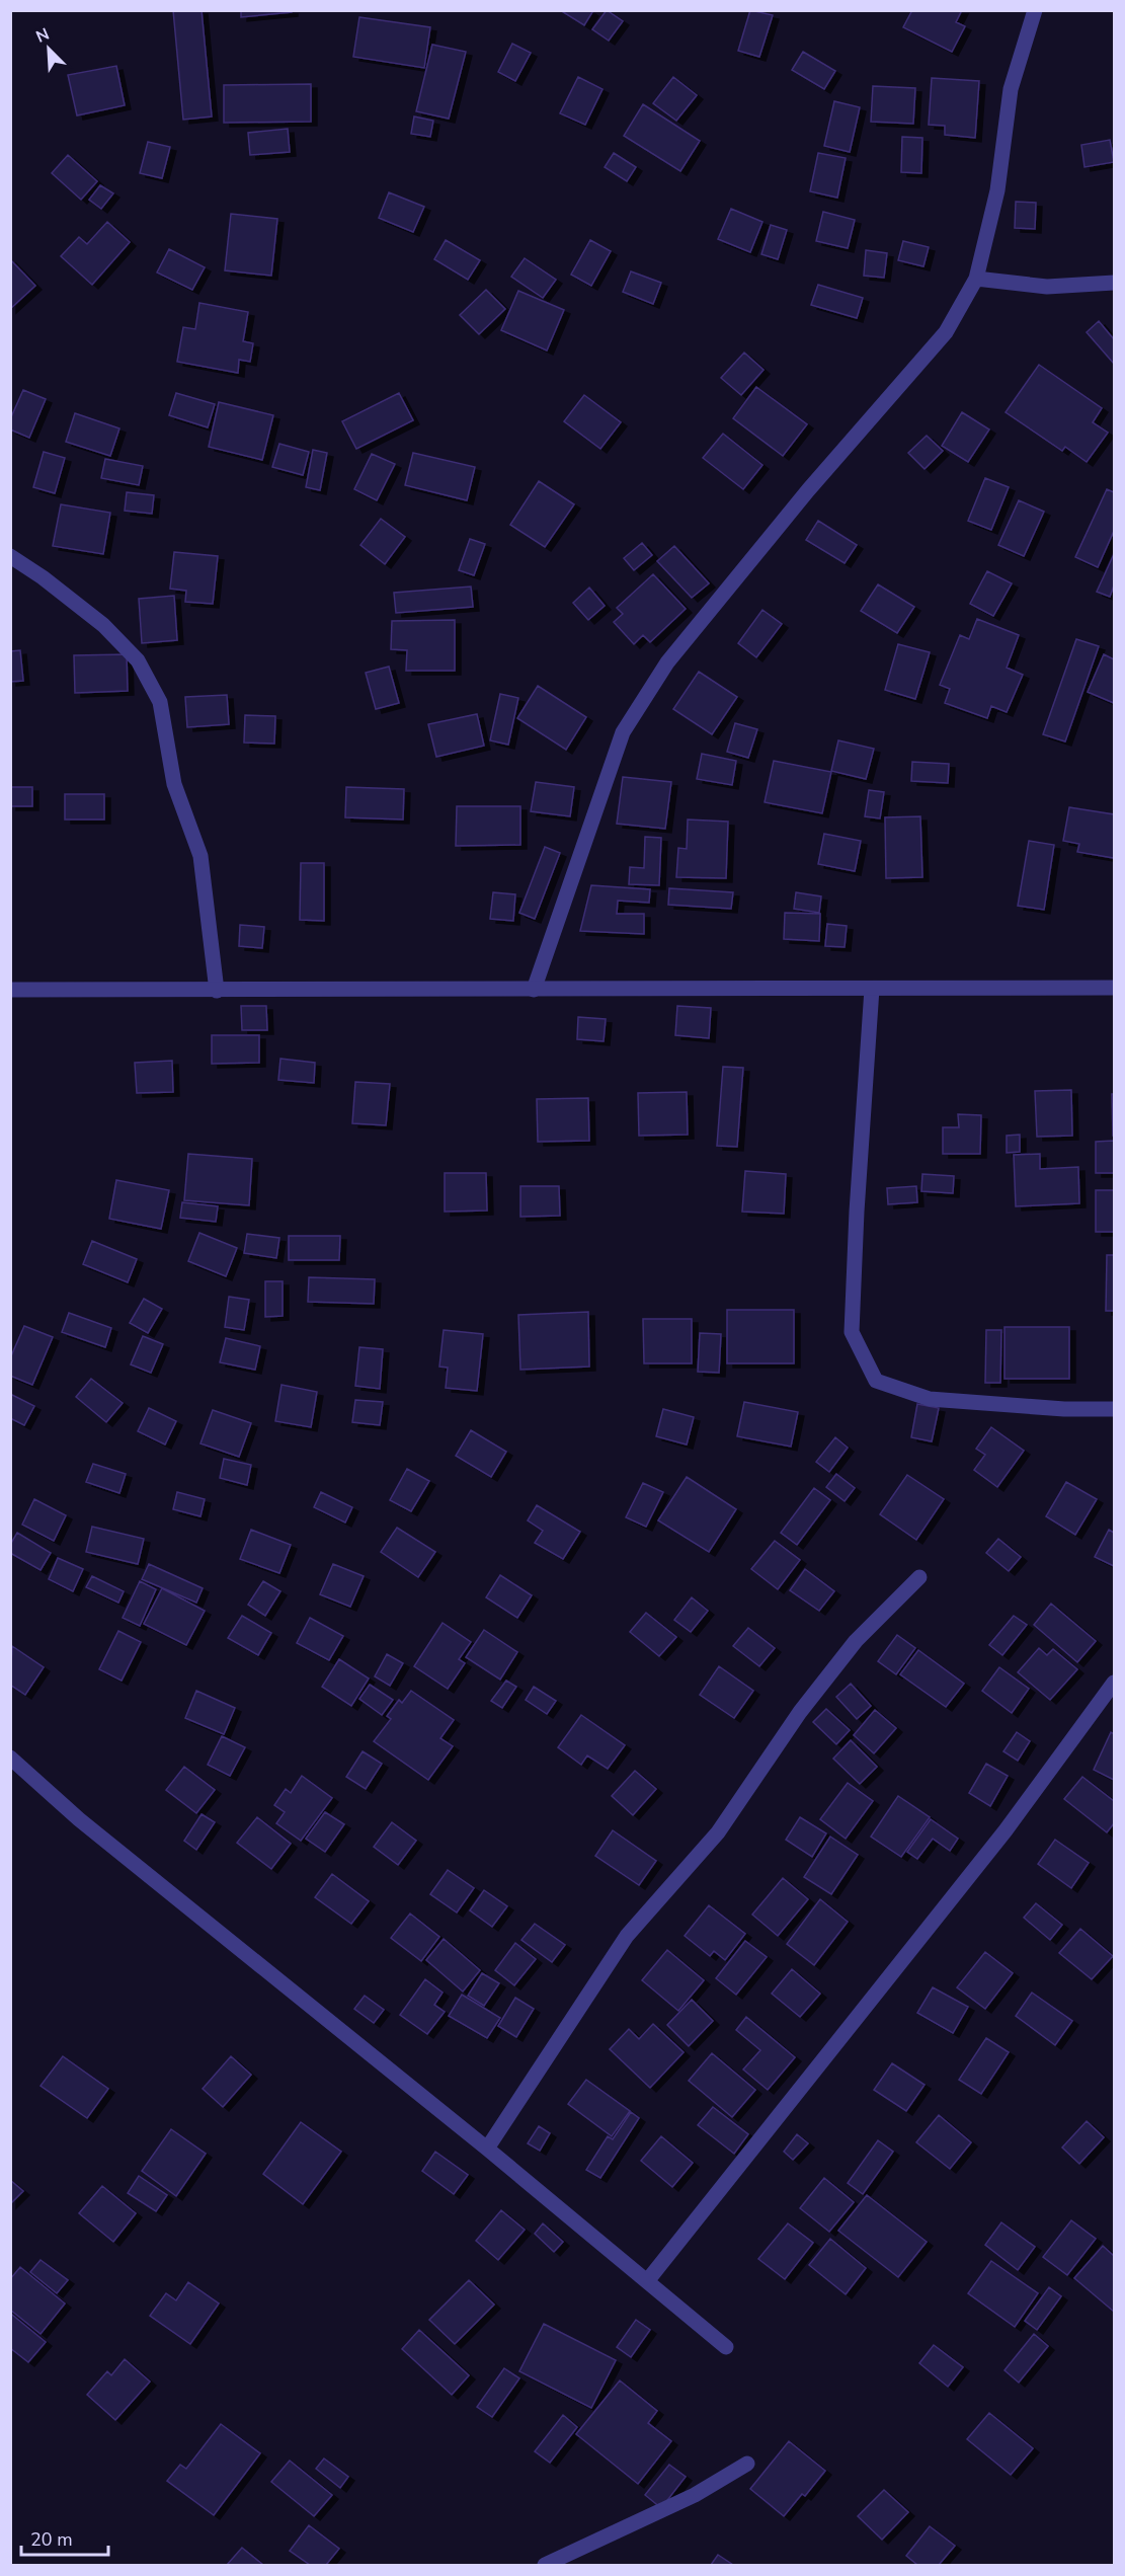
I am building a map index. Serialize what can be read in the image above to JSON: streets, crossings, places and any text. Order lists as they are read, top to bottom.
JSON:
{
  "scale_bar": "20 m",
  "north": "top left"
}
